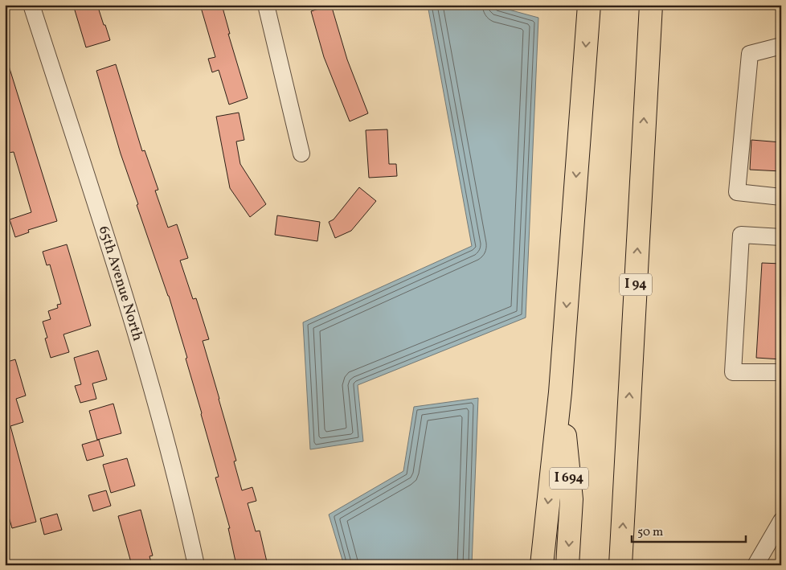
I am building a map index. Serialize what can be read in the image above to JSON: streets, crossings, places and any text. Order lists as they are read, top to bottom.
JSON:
{
  "streets": {
    "highway": ["I 94", "I 694"],
    "street": ["65th Avenue North"]
  },
  "scale_bar": "50 m"
}
